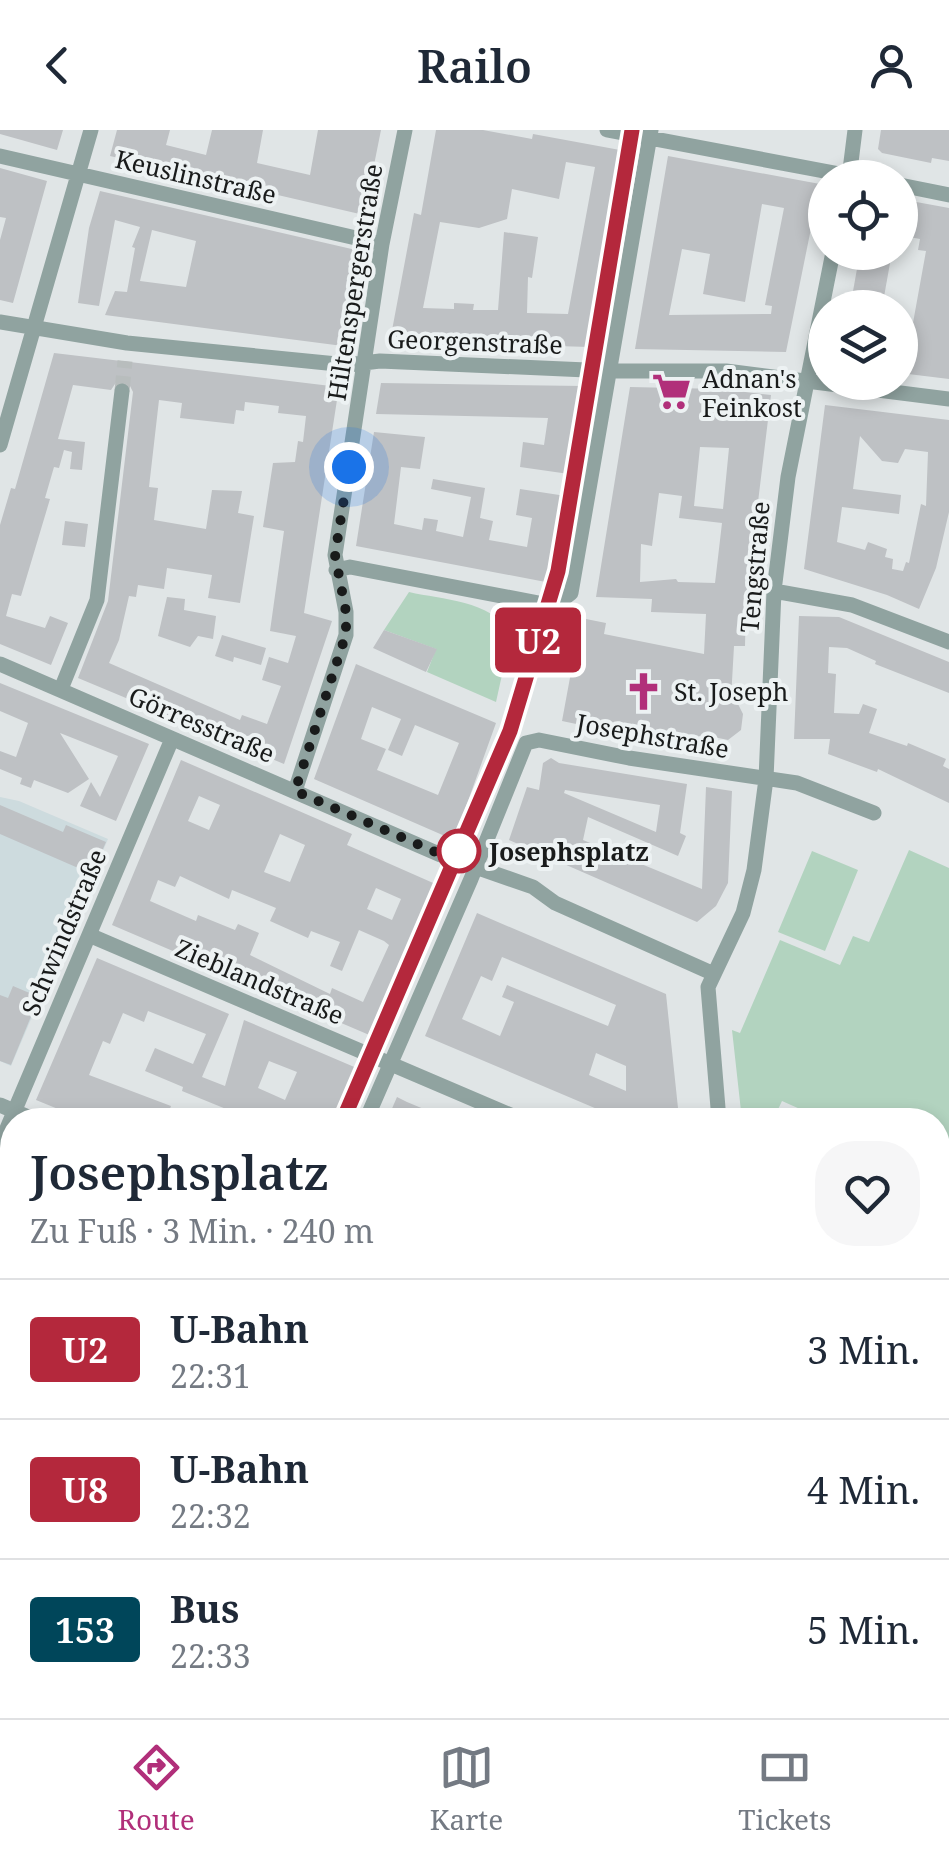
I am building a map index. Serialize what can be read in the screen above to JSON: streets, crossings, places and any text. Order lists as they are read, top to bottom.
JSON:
{
  "streets": {
    "street": [
      "Keuslinstraße",
      "Hiltenspergerstraße",
      "Georgenstraße",
      "Tengstraße",
      "Görresstraße",
      "Josephstraße",
      "Schwindstraße",
      "Zieblandstraße"
    ]
  },
  "crossings": [
    ["Keuslinstraße", "Hiltenspergerstraße"],
    ["Hiltenspergerstraße", "Georgenstraße"],
    ["Hiltenspergerstraße", "Görresstraße"],
    ["Georgenstraße", "Tengstraße"],
    ["Tengstraße", "Görresstraße"],
    ["Tengstraße", "Josephstraße"],
    ["Görresstraße", "Josephstraße"],
    ["Görresstraße", "Schwindstraße"],
    ["Schwindstraße", "Zieblandstraße"]
  ],
  "places": {
    "supermarket": ["Adnan's Feinkost"],
    "church": ["St. Joseph"],
    "other": ["Josephsplatz"]
  },
  "lines": ["metro line U2"],
  "page": {
    "header": "Railo",
    "on_map": "U2",
    "heading": ["Josephsplatz", "Zu Fuß · 3 Min. · 240 m"],
    "list": [
      {
        "mark": "U2",
        "name": "U-Bahn",
        "note": "22:31",
        "value": "3 Min."
      },
      {
        "mark": "U8",
        "name": "U-Bahn",
        "note": "22:32",
        "value": "4 Min."
      },
      {
        "mark": "153",
        "name": "Bus",
        "note": "22:33",
        "value": "5 Min."
      }
    ],
    "tabs": ["Route", "Karte", "Tickets"]
  }
}
